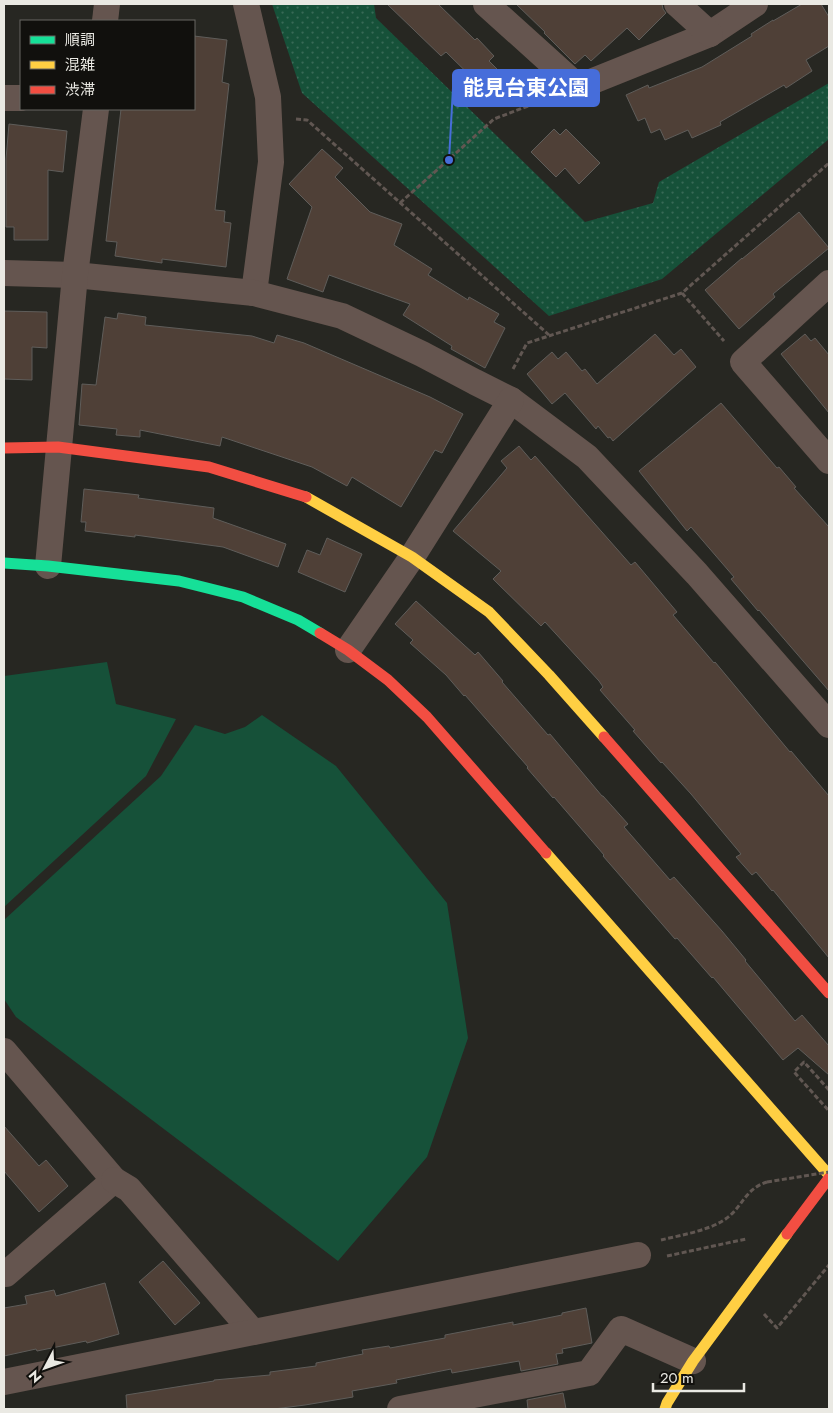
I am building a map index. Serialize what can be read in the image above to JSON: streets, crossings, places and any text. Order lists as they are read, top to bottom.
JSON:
{
  "places": ["能見台東公園"],
  "legend": ["順調", "混雑", "渋滞"],
  "scale_bar": "20 m",
  "north": "bottom left"
}
